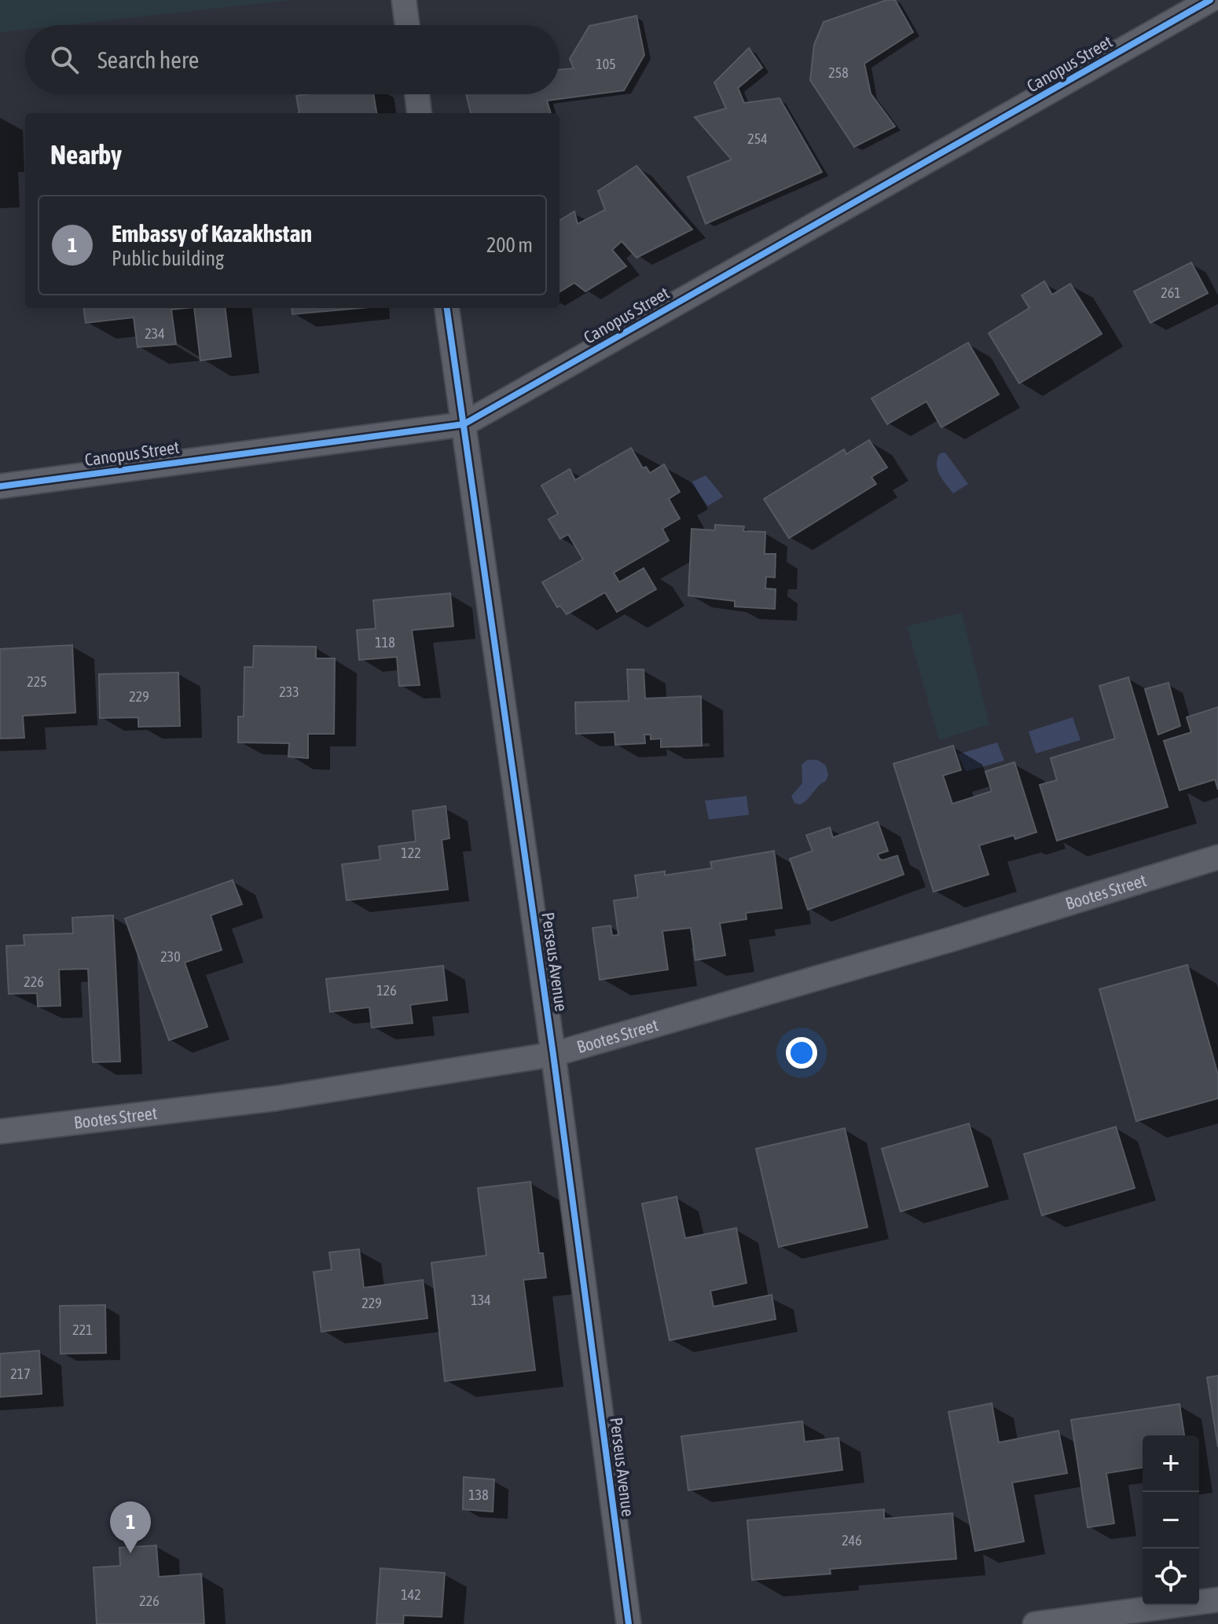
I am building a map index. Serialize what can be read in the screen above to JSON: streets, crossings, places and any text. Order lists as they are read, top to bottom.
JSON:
{
  "streets": {
    "street": ["Canopus Street", "Bootes Street", "Perseus Avenue"]
  },
  "crossings": [
    ["Canopus Street", "Perseus Avenue"],
    ["Bootes Street", "Perseus Avenue"]
  ],
  "house_numbers": [
    "105",
    "258",
    "254",
    "261",
    "234",
    "118",
    "225",
    "233",
    "229",
    "122",
    "230",
    "226",
    "126",
    "134",
    "229",
    "221",
    "217",
    "138",
    "246",
    "142",
    "226"
  ],
  "page": {
    "search": "Search here",
    "heading": "Nearby",
    "list": [
      {
        "mark": "1",
        "name": "Embassy of Kazakhstan",
        "note": "Public building",
        "value": "200 m"
      }
    ],
    "map_buttons": ["+", "−"],
    "pins": "1"
  }
}
